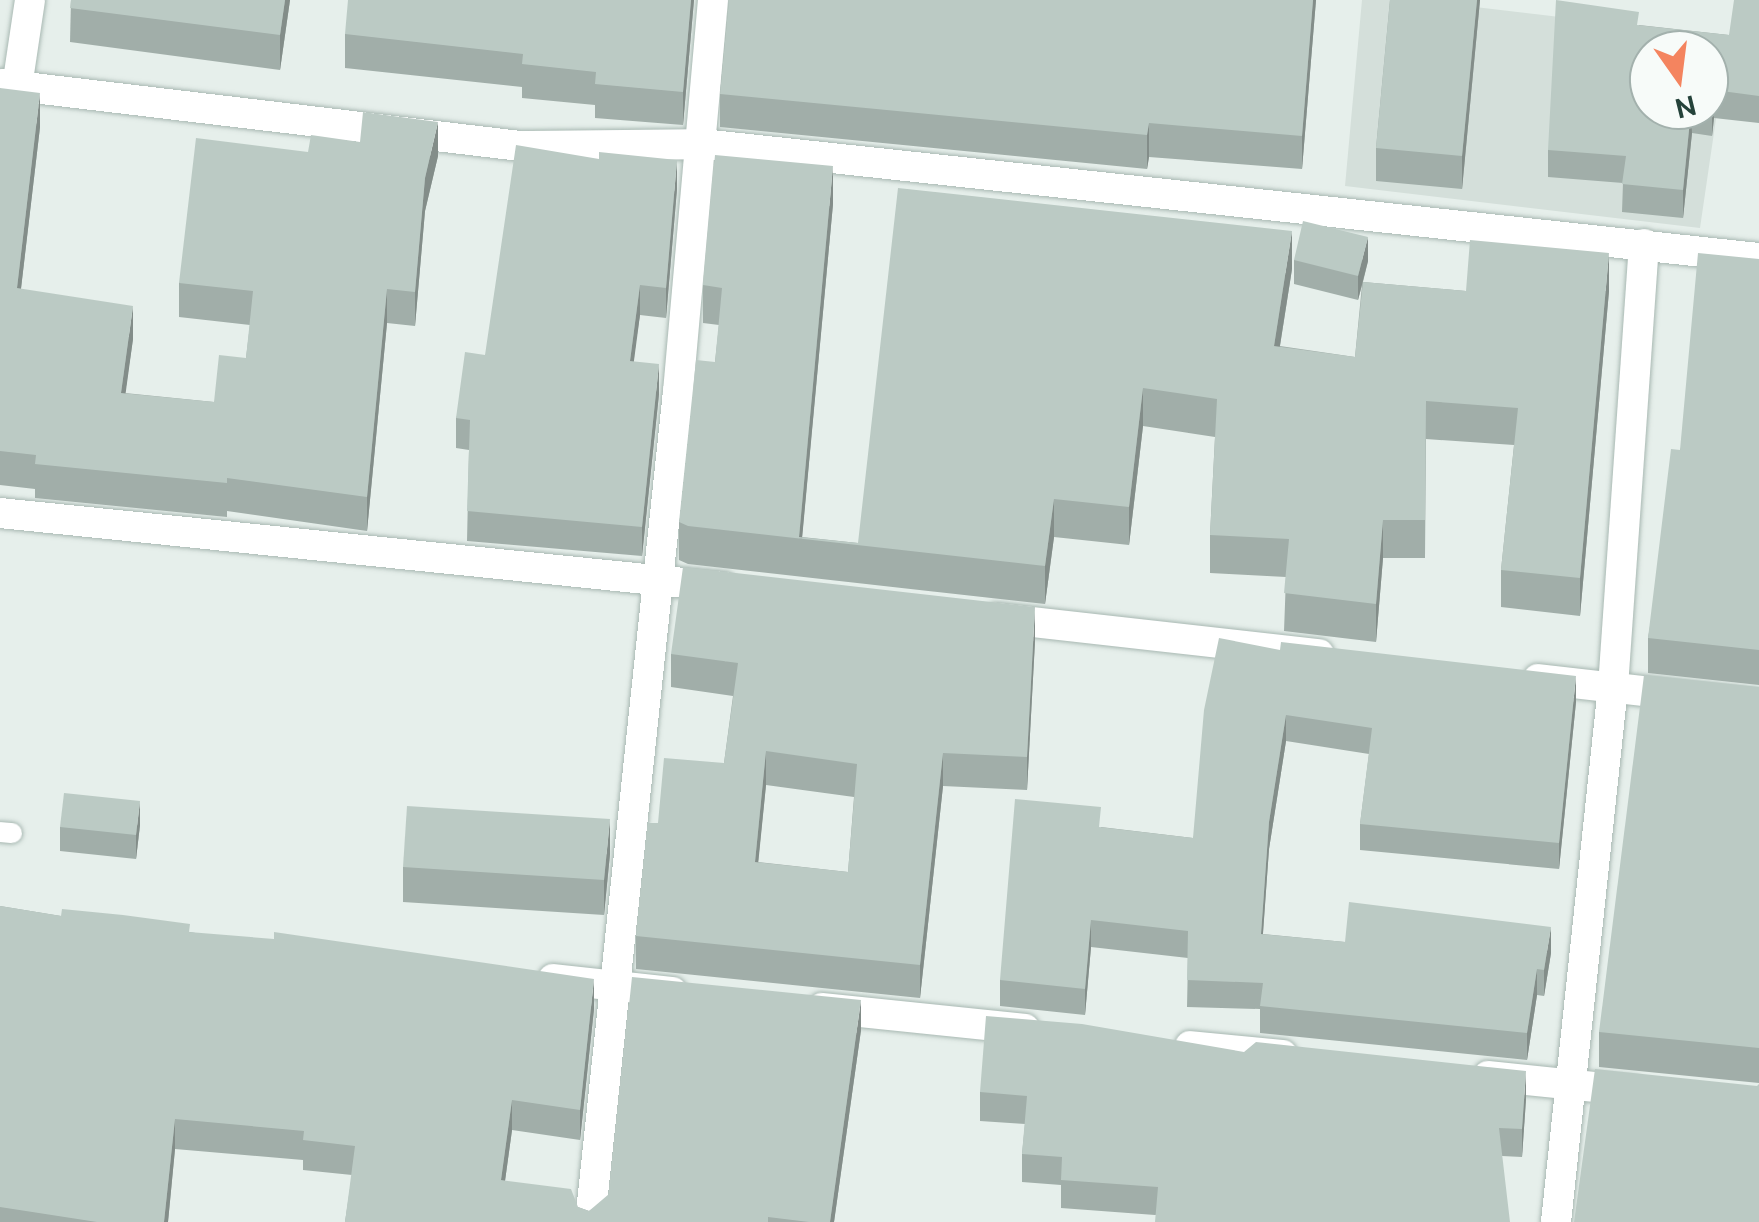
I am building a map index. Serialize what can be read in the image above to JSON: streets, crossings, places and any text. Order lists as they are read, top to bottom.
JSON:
{
  "north": "bottom"
}
